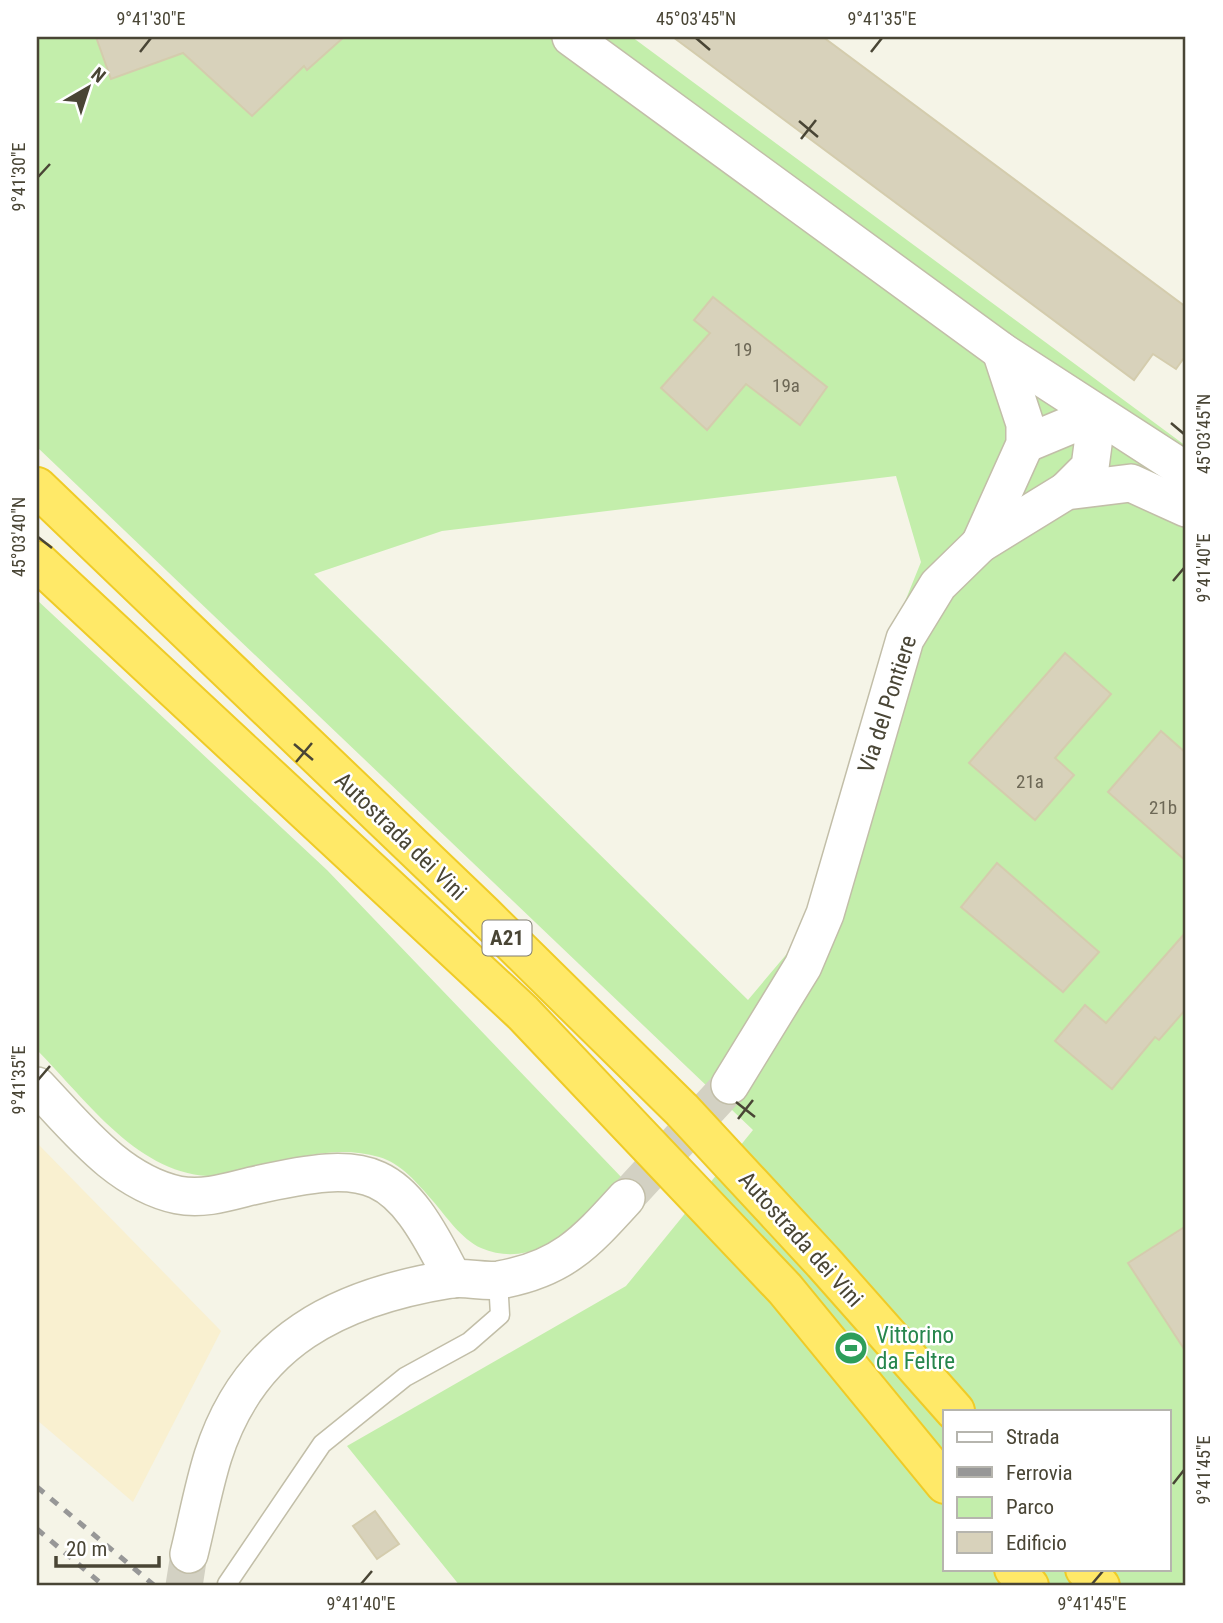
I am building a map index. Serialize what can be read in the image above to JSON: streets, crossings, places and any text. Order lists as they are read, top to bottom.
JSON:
{
  "streets": {
    "highway": ["Autostrada dei Vini", "A21"],
    "street": ["Via del Pontiere"]
  },
  "places": {
    "sports": ["Vittorino da Feltre"]
  },
  "house_numbers": [
    "19",
    "19a",
    "21a",
    "21b"
  ],
  "legend": [
    "Strada",
    "Ferrovia",
    "Parco",
    "Edificio"
  ],
  "scale_bar": "20 m",
  "north": "top right",
  "coordinates": [
    "9°41'30\"E",
    "45°03'45\"N",
    "9°41'35\"E",
    "45°03'40\"N",
    "9°41'40\"E",
    "9°41'45\"E"
  ]
}
